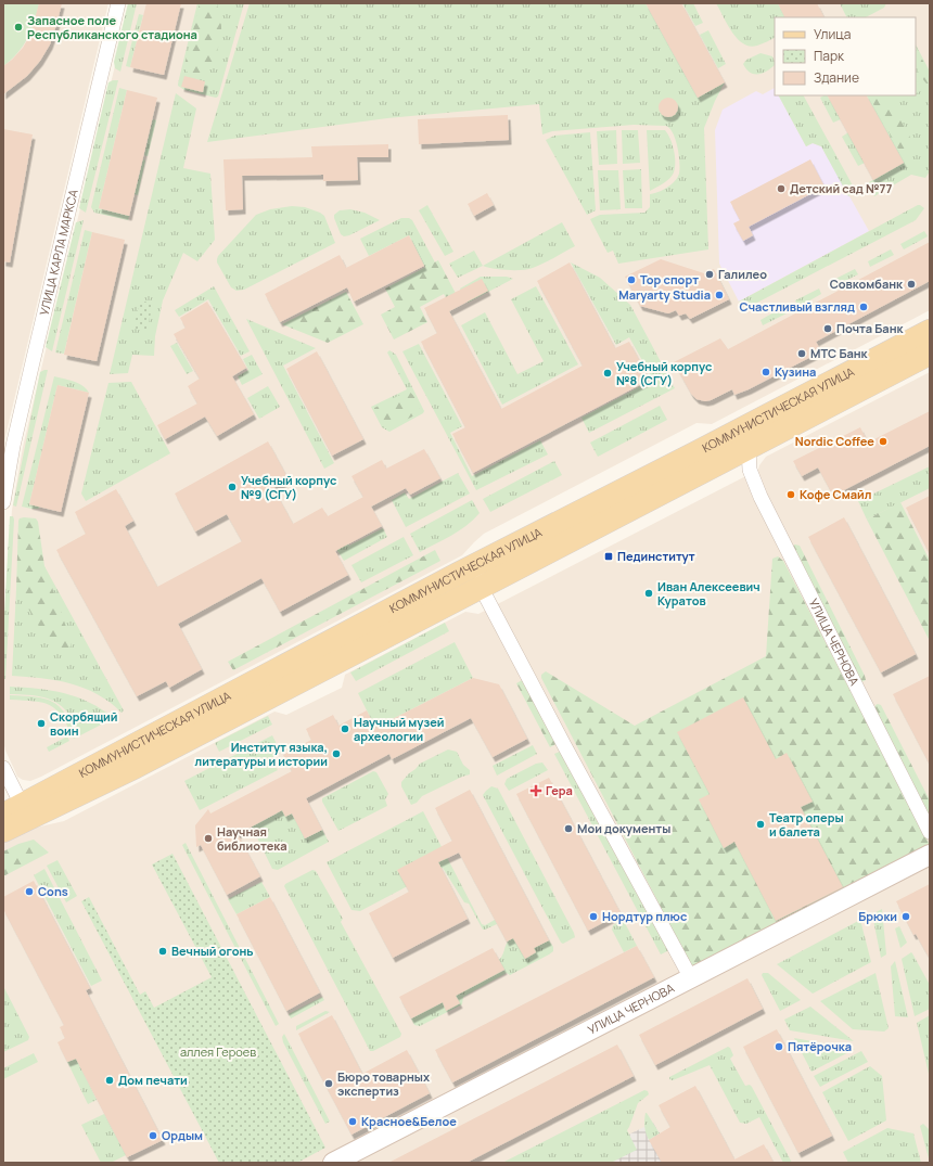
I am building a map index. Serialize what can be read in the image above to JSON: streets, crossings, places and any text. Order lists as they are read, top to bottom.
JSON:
{
  "streets": {
    "main road": ["КОММУНИСТИЧЕСКАЯ УЛИЦА"],
    "street": ["УЛИЦА КАРЛА МАРКСА", "УЛИЦА ЧЕРНОВА"]
  },
  "crossings": [
    ["КОММУНИСТИЧЕСКАЯ УЛИЦА", "УЛИЦА ЧЕРНОВА"]
  ],
  "parks": ["аллея Героев"],
  "places": {
    "other": [
      "Запасное поле Республиканского стадиона",
      "Детский сад №77",
      "Галилео",
      "Top спорт",
      "Совкомбанк",
      "Maryarty Studia",
      "Счастливый взгляд",
      "Почта Банк",
      "МТС Банк",
      "Кузина",
      "Учебный корпус №8 (СГУ)",
      "Nordic Coffee",
      "Учебный корпус №9 (СГУ)",
      "Кофе Смайл",
      "Иван Алексеевич Куратов",
      "Скорбящий воин",
      "Научный музей археологии",
      "Институт языка, литературы и истории",
      "Театр оперы и балета",
      "Мои документы",
      "Научная библиотека",
      "Cons",
      "Нордтур плюс",
      "Брюки",
      "Вечный огонь",
      "Пятёрочка",
      "Дом печати",
      "Бюро товарных экспертиз",
      "Красное&Белое",
      "Ордым"
    ],
    "transit": ["Пединститут"],
    "health": ["Гера"]
  },
  "legend": ["Улица", "Парк", "Здание"]
}
